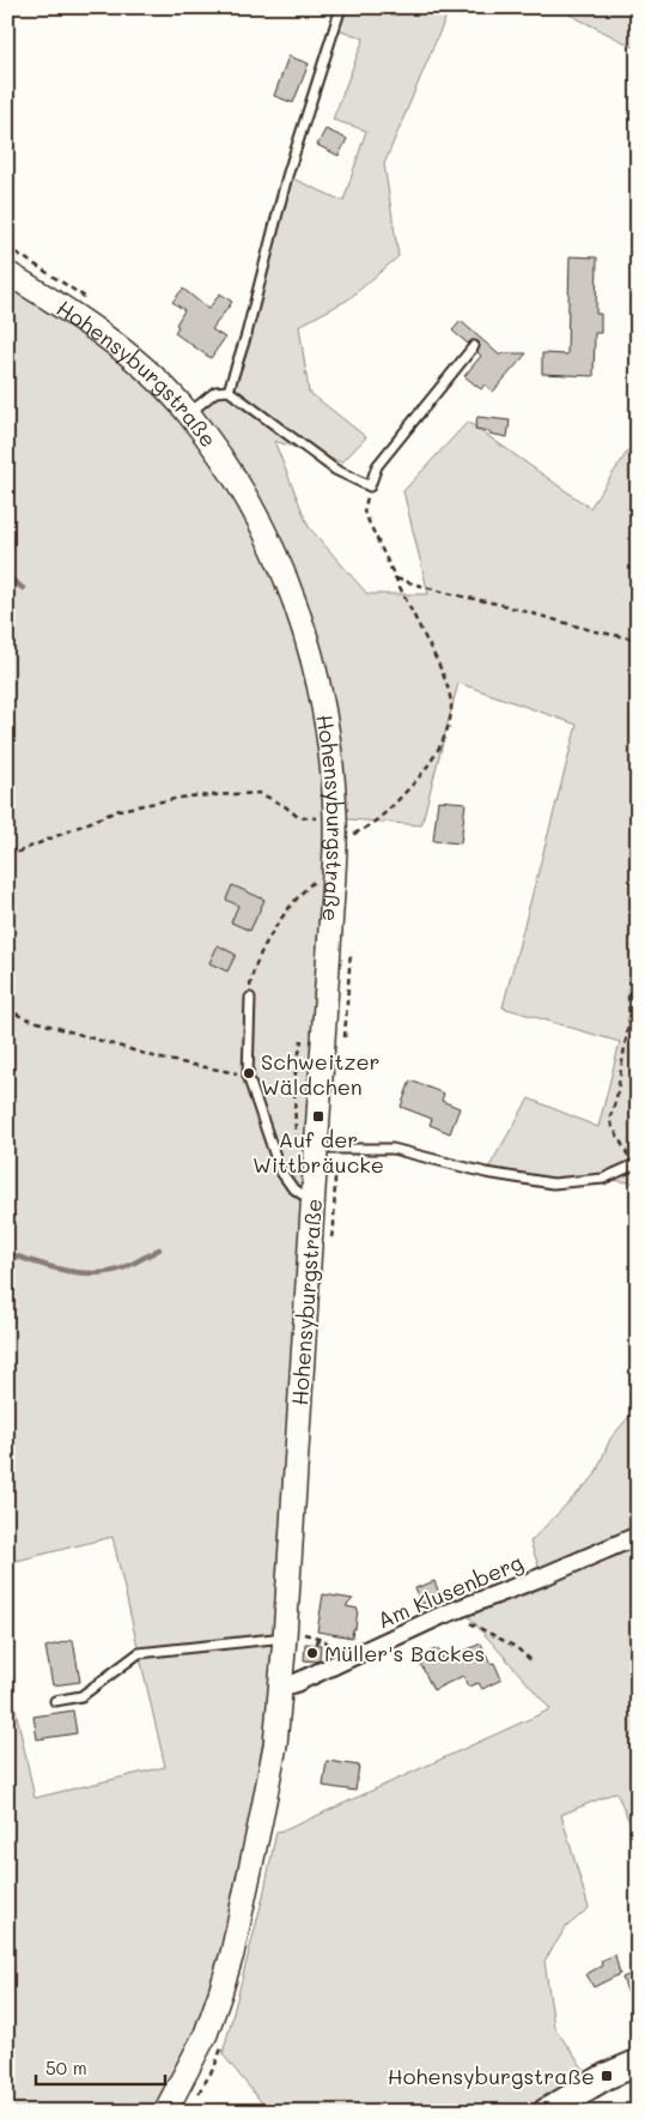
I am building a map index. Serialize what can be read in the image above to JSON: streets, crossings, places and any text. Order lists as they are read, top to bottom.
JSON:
{
  "streets": {
    "main road": ["Hohensyburgstraße"],
    "street": ["Am Klusenberg"]
  },
  "crossings": [
    ["Hohensyburgstraße", "Am Klusenberg"]
  ],
  "places": {
    "other": ["Schweitzer Wäldchen", "Müller's Backes"],
    "transit": ["Auf der Wittbräucke", "Hohensyburgstraße"]
  },
  "scale_bar": "50 m"
}
